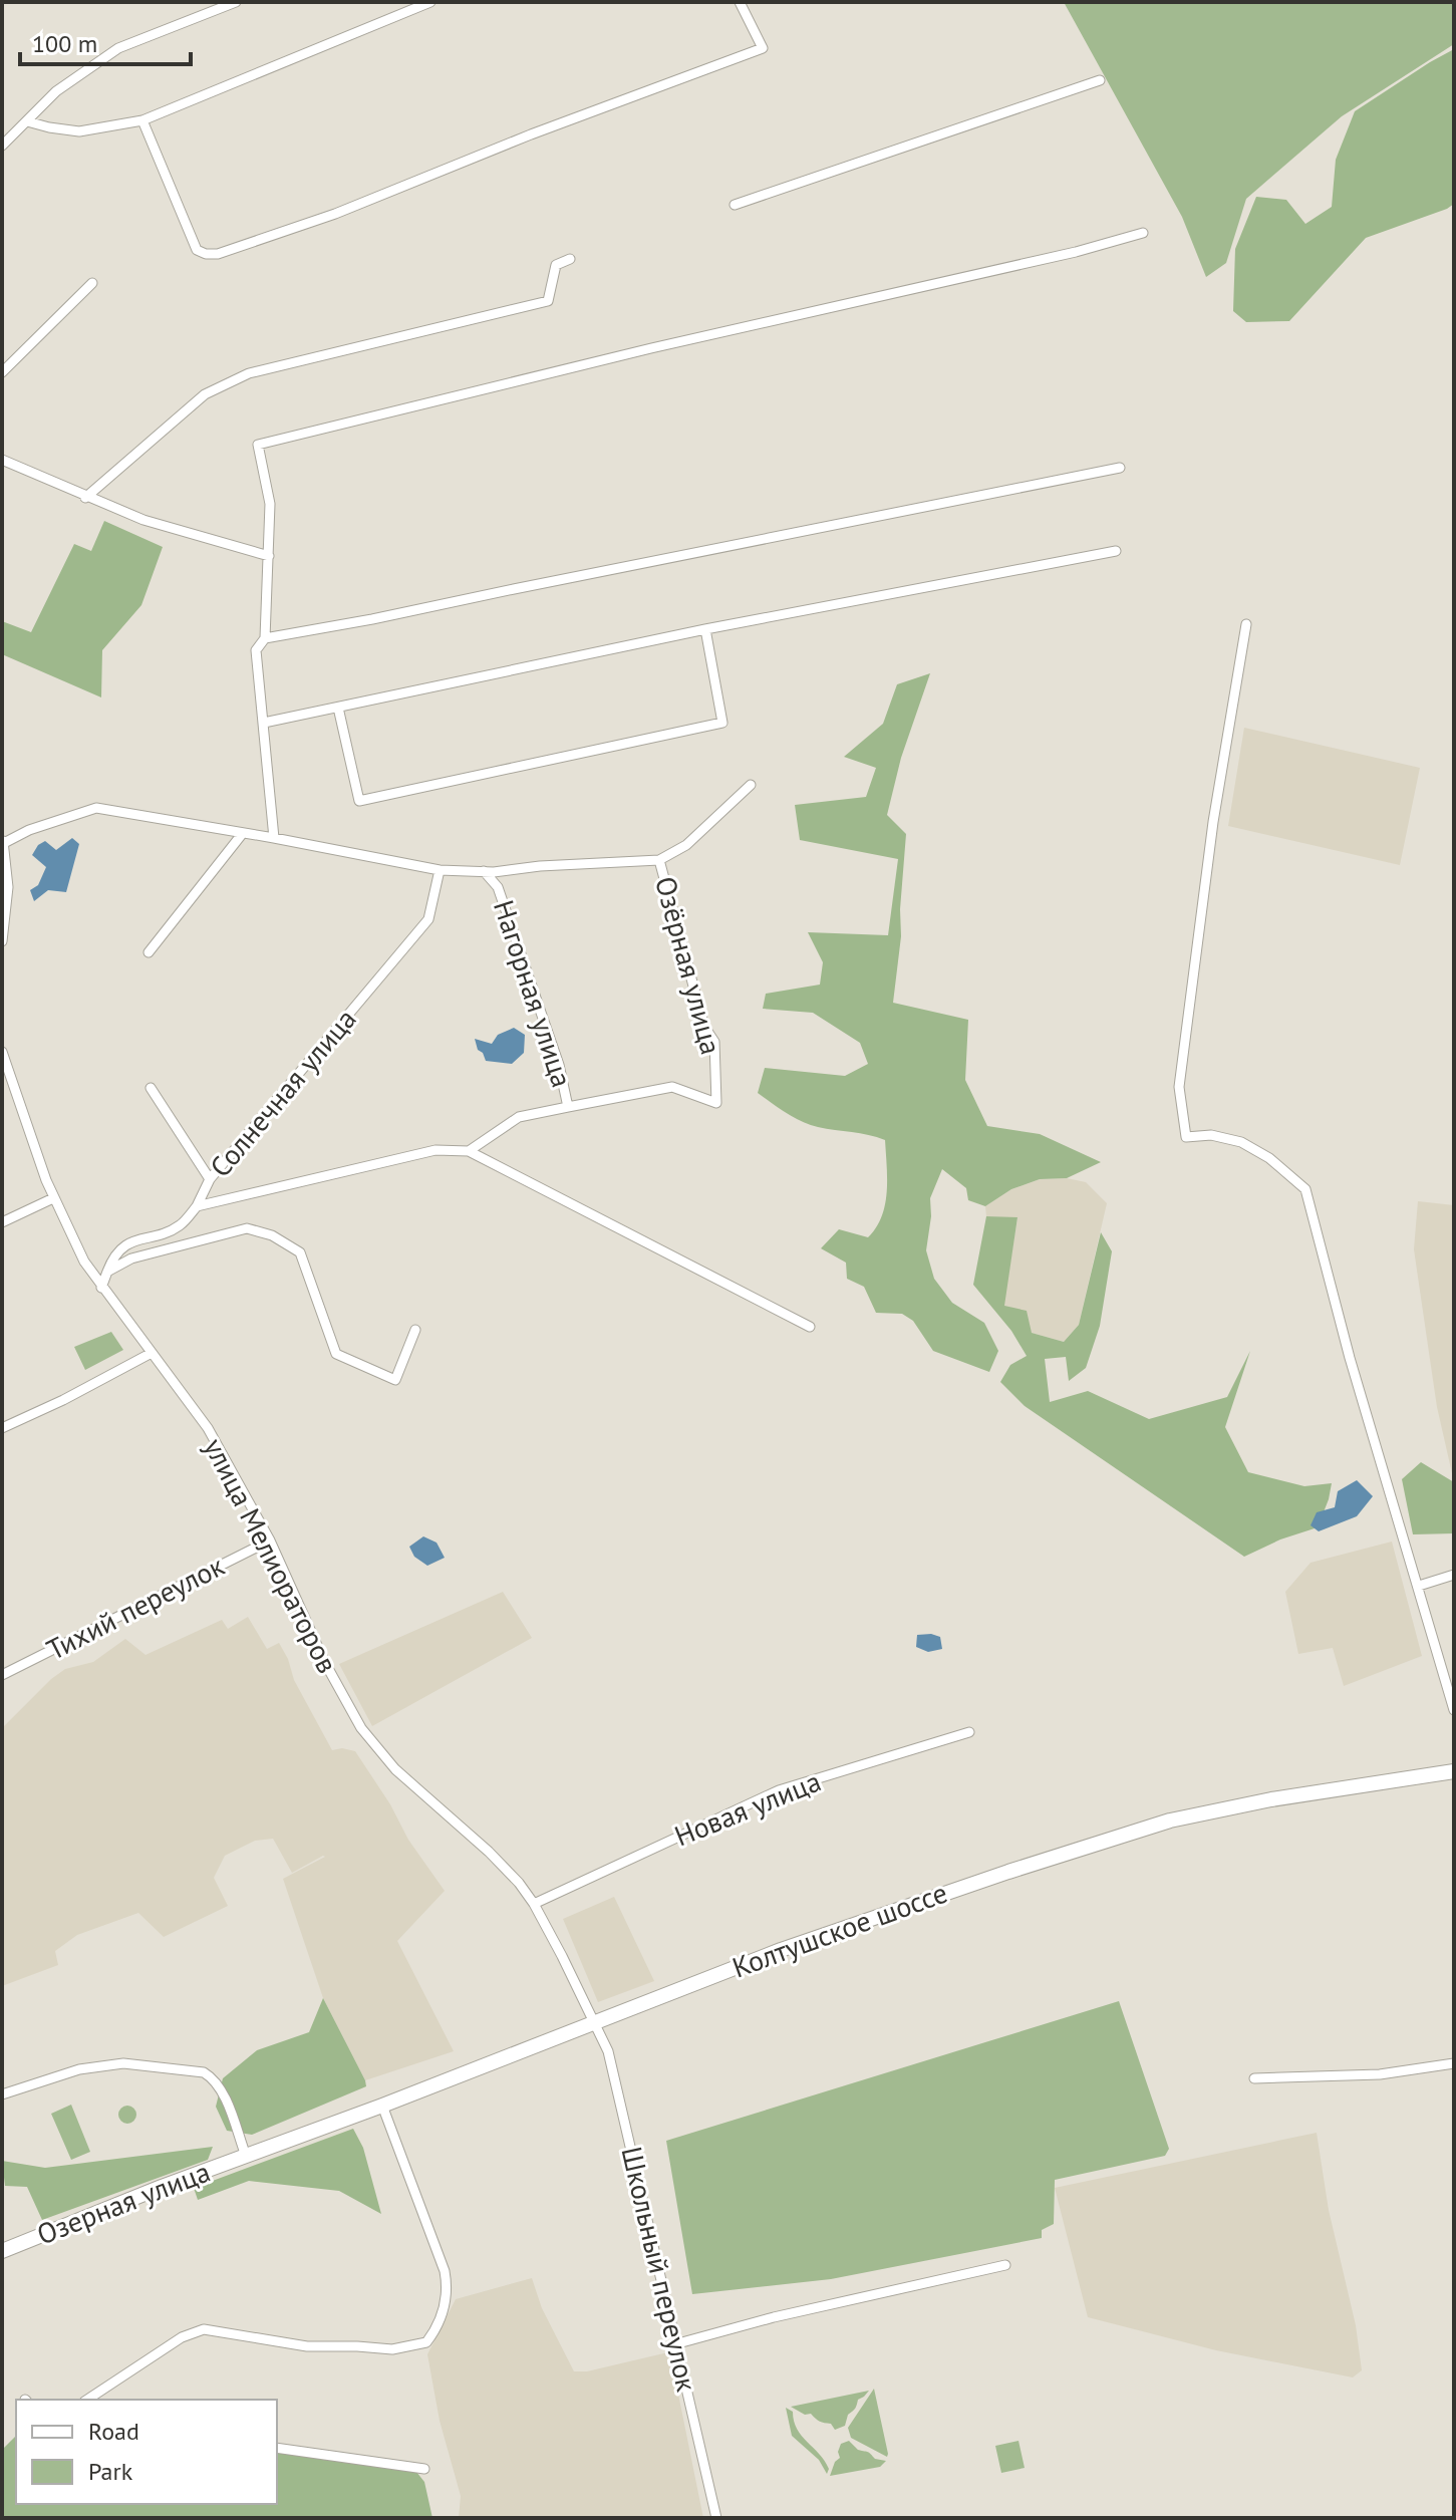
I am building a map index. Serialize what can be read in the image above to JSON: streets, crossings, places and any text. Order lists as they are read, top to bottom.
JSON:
{
  "streets": {
    "main road": ["Колтушское шоссе", "Озерная улица"],
    "street": [
      "Озёрная улица",
      "Нагорная улица",
      "Солнечная улица",
      "улица Мелиораторов",
      "Тихий переулок",
      "Новая улица",
      "Школьный переулок"
    ]
  },
  "crossings": [
    ["Озёрная улица", "Нагорная улица"],
    ["Озёрная улица", "Солнечная улица"],
    ["Нагорная улица", "Солнечная улица"],
    ["улица Мелиораторов", "Тихий переулок"],
    ["улица Мелиораторов", "Новая улица"],
    ["улица Мелиораторов", "Колтушское шоссе"],
    ["улица Мелиораторов", "Школьный переулок"],
    ["Колтушское шоссе", "Озерная улица"],
    ["Колтушское шоссе", "Школьный переулок"]
  ],
  "legend": ["Road", "Park"],
  "scale_bar": "100 m"
}
